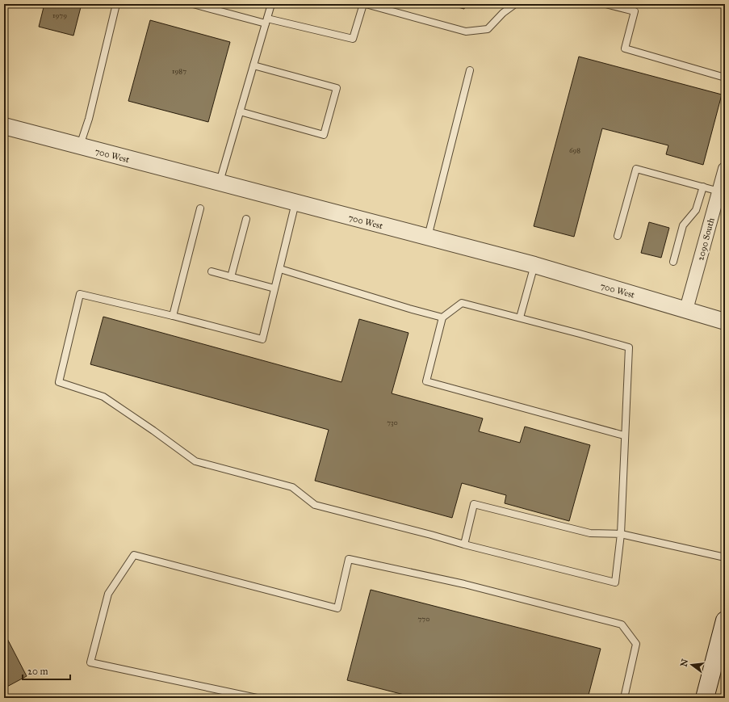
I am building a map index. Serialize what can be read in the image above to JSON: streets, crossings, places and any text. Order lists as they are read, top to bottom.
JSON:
{
  "streets": {
    "street": ["700 West", "2090 South"]
  },
  "crossings": [
    ["700 West", "2090 South"]
  ],
  "house_numbers": [
    "1979",
    "1987",
    "698",
    "730",
    "770"
  ],
  "scale_bar": "20 m",
  "north": "left"
}
